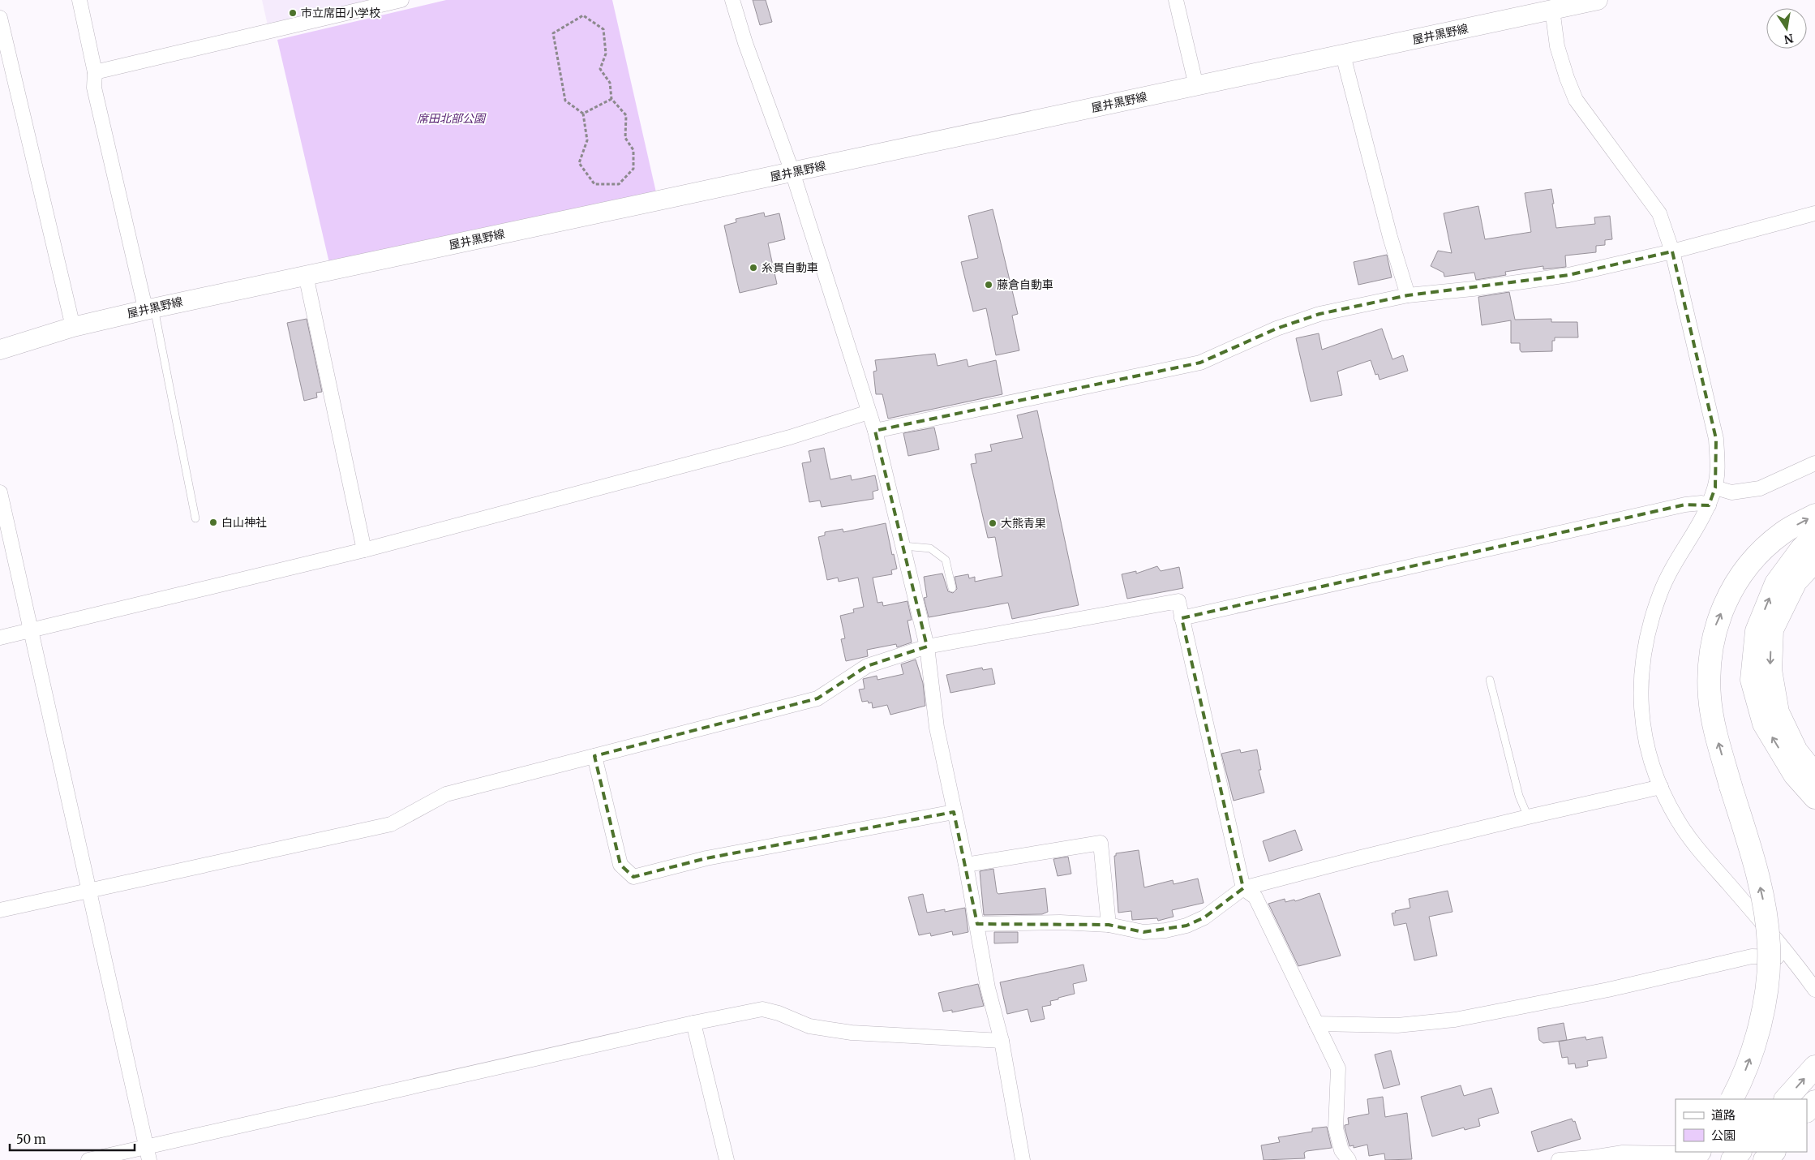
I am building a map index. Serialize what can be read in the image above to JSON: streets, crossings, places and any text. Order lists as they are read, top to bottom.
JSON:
{
  "streets": {
    "main road": ["屋井黒野線"]
  },
  "parks": ["席田北部公園"],
  "places": [
    "市立席田小学校",
    "糸貫自動車",
    "藤倉自動車",
    "白山神社",
    "大熊青果"
  ],
  "legend": ["道路", "公園"],
  "scale_bar": "50 m",
  "north": "bottom"
}
